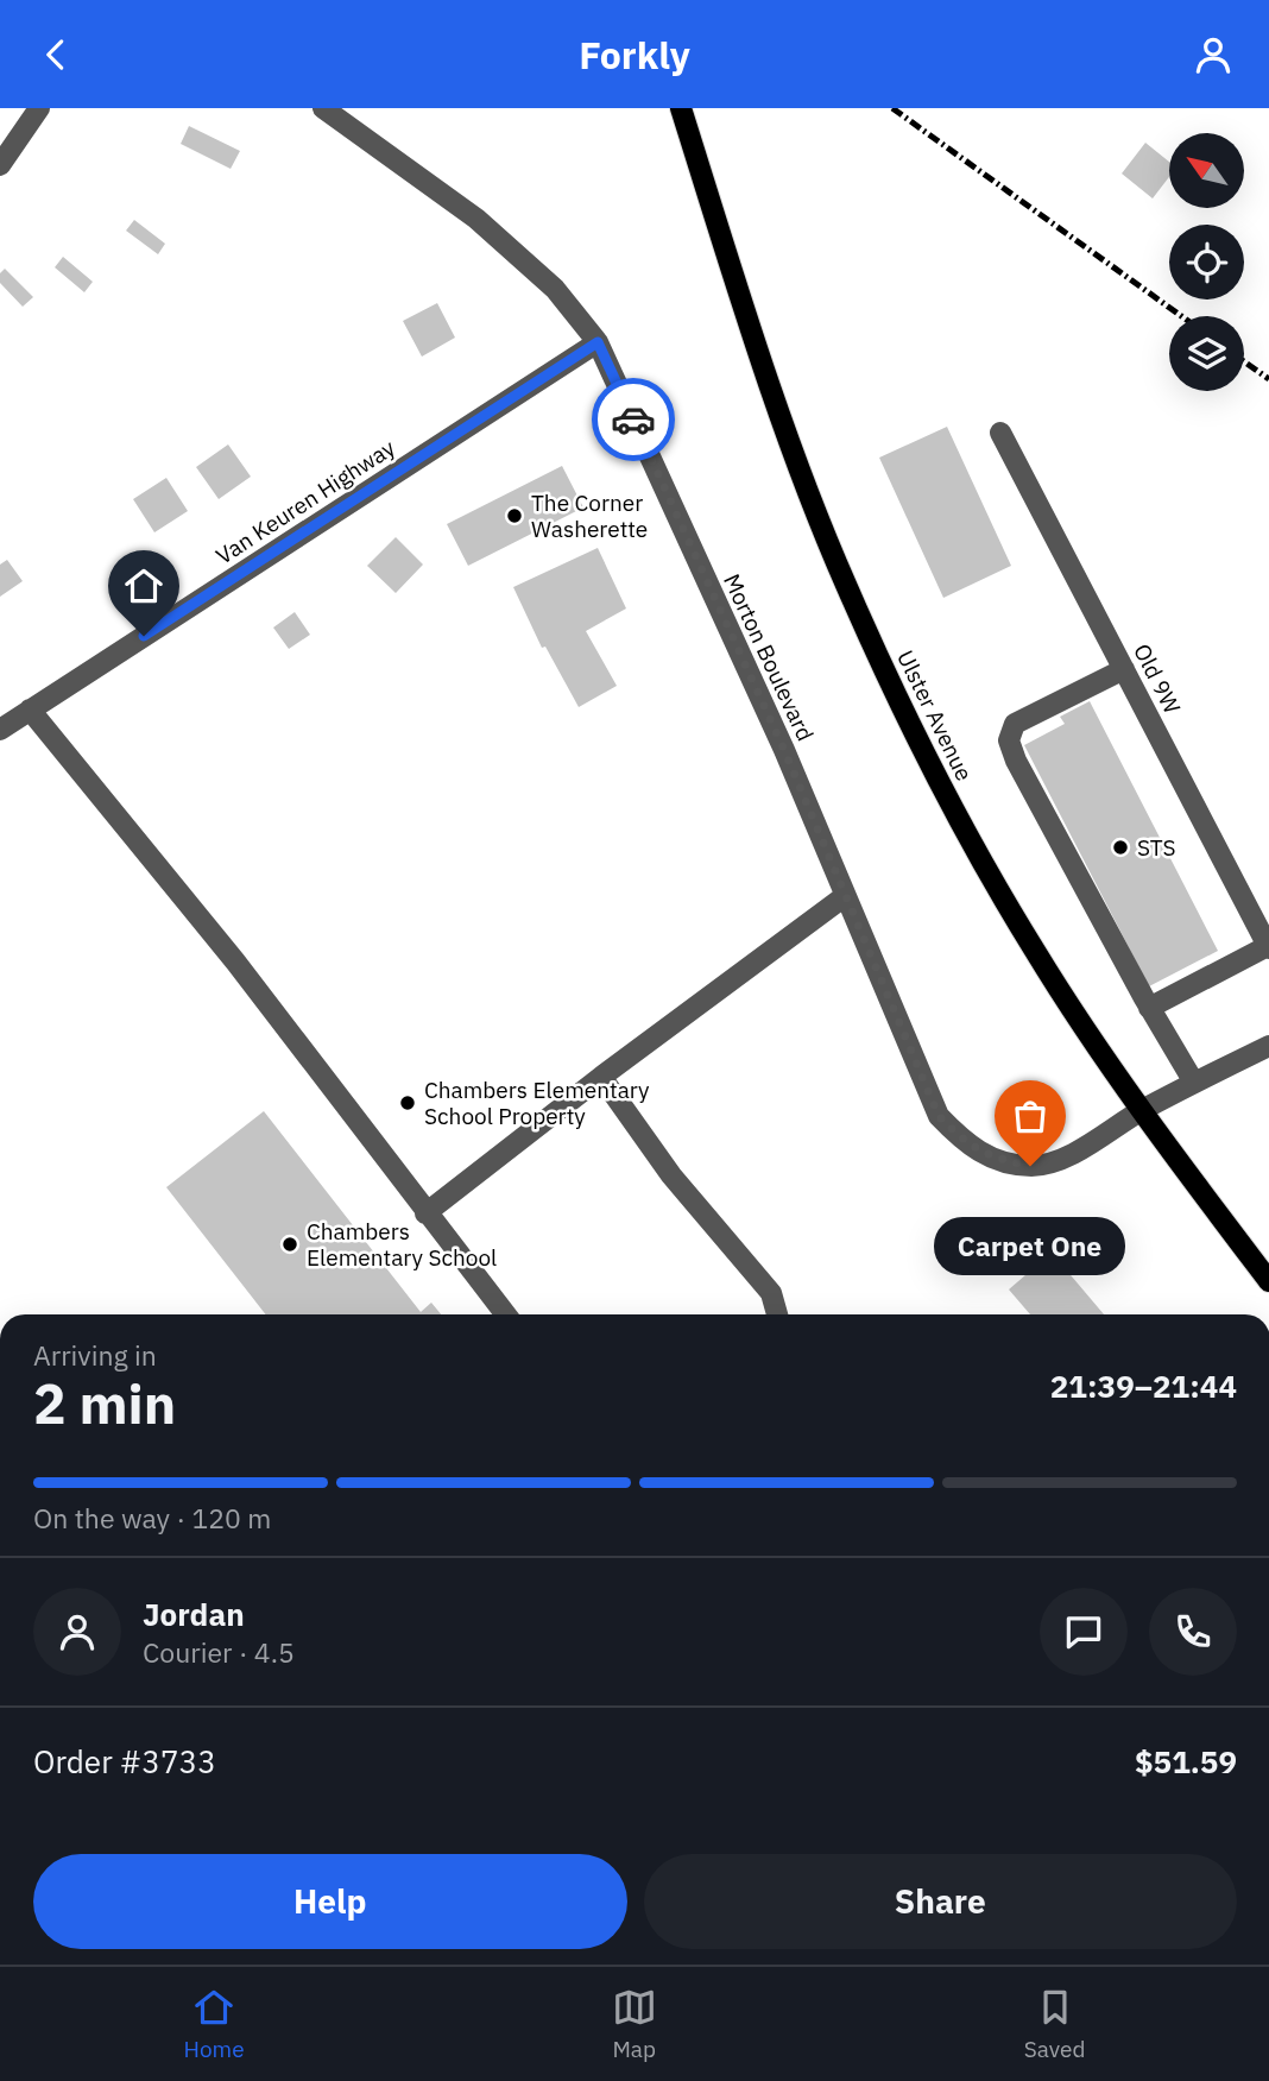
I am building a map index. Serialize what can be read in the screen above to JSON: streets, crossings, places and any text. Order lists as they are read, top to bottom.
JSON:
{
  "streets": {
    "main road": ["Ulster Avenue"],
    "street": ["Van Keuren Highway", "Morton Boulevard", "Old 9W"]
  },
  "crossings": [
    ["Van Keuren Highway", "Morton Boulevard"],
    ["Morton Boulevard", "Ulster Avenue"]
  ],
  "places": [
    "The Corner Washerette",
    "STS",
    "Chambers Elementary School Property",
    "Carpet One",
    "Chambers Elementary School"
  ],
  "north": "top left",
  "page": {
    "header": "Forkly",
    "bubble": "Carpet One",
    "heading": ["2 min", "Arriving in", "21:39–21:44"],
    "panel": [
      "Jordan",
      "Courier · 4.5",
      "Order #3733",
      "$51.59"
    ],
    "bar": "On the way · 120 m",
    "buttons": ["Help", "Share"],
    "tabs": ["Home", "Map", "Saved"]
  }
}
